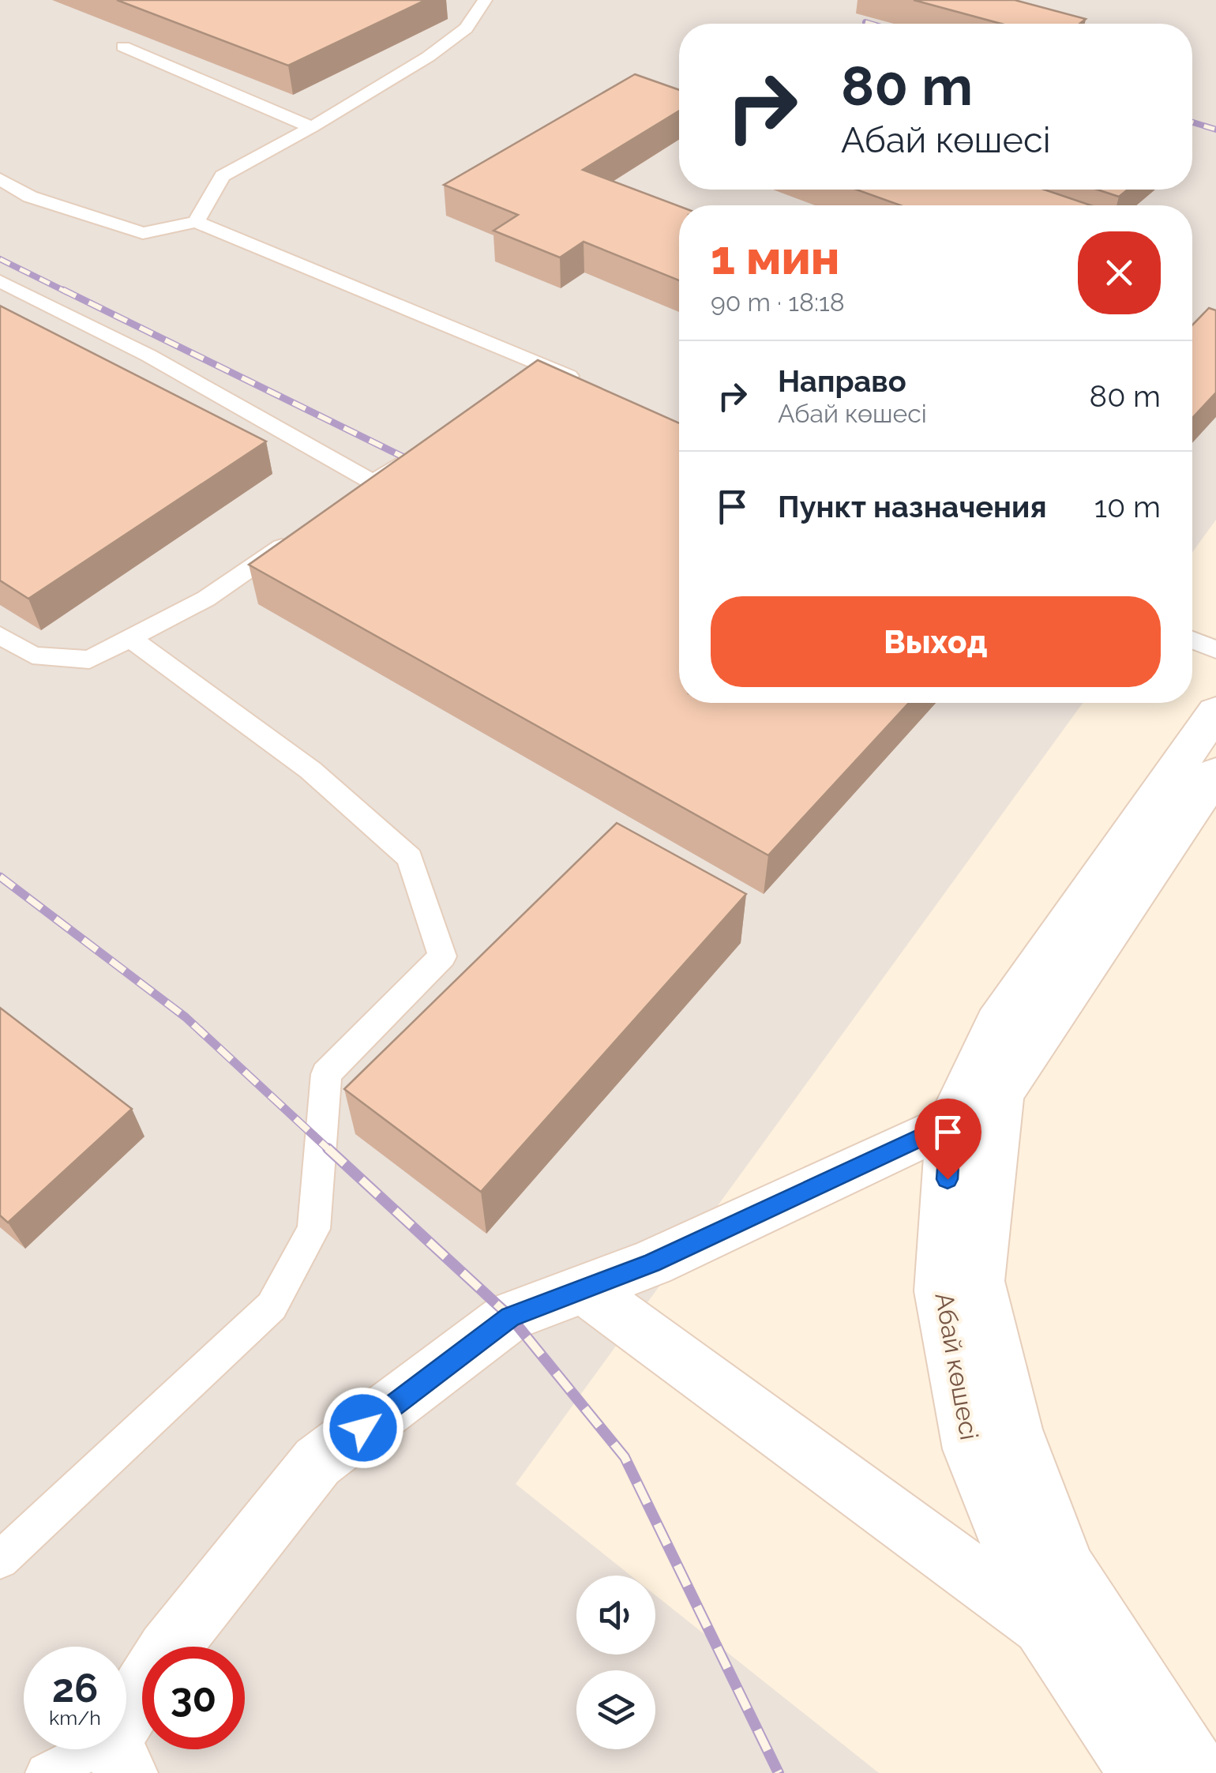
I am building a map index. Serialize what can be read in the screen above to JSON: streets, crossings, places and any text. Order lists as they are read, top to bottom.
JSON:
{
  "streets": {
    "street": ["Абай көшесі"]
  },
  "page": {
    "turn": ["80 m", "Абай көшесі"],
    "heading": ["1 мин", "90 m · 18:18"],
    "list": [
      {
        "name": "Направо",
        "note": "Абай көшесі",
        "value": "80 m"
      },
      {
        "name": "Пункт назначения",
        "value": "10 m"
      }
    ],
    "buttons": "Выход",
    "speed": "26 km/h",
    "limit": "30"
  }
}
